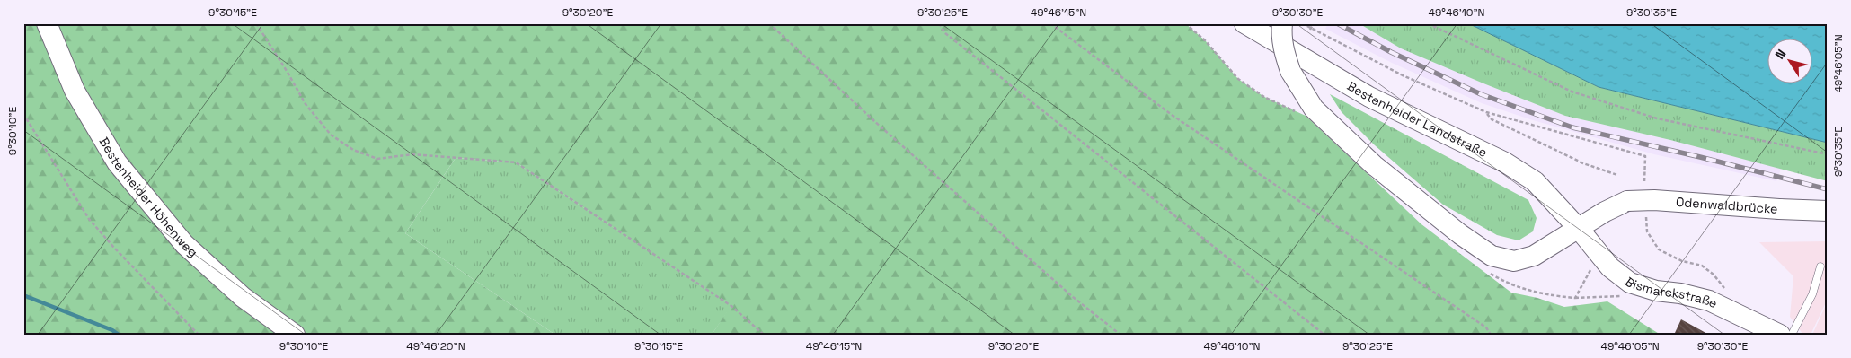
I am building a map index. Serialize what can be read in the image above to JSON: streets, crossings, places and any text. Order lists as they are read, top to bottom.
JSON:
{
  "streets": {
    "main road": [
      "Bestenheider Landstraße",
      "Bestenheider Höhenweg",
      "Odenwaldbrücke",
      "Bismarckstraße"
    ]
  },
  "crossings": [
    ["Bestenheider Landstraße", "Odenwaldbrücke"],
    ["Bestenheider Landstraße", "Bismarckstraße"],
    ["Odenwaldbrücke", "Bismarckstraße"]
  ],
  "north": "top left",
  "coordinates": [
    "9°30'15\"E",
    "9°30'20\"E",
    "9°30'25\"E",
    "49°46'15\"N",
    "9°30'30\"E",
    "49°46'10\"N",
    "9°30'35\"E",
    "49°46'05\"N",
    "9°30'10\"E",
    "49°46'20\"N"
  ]
}
